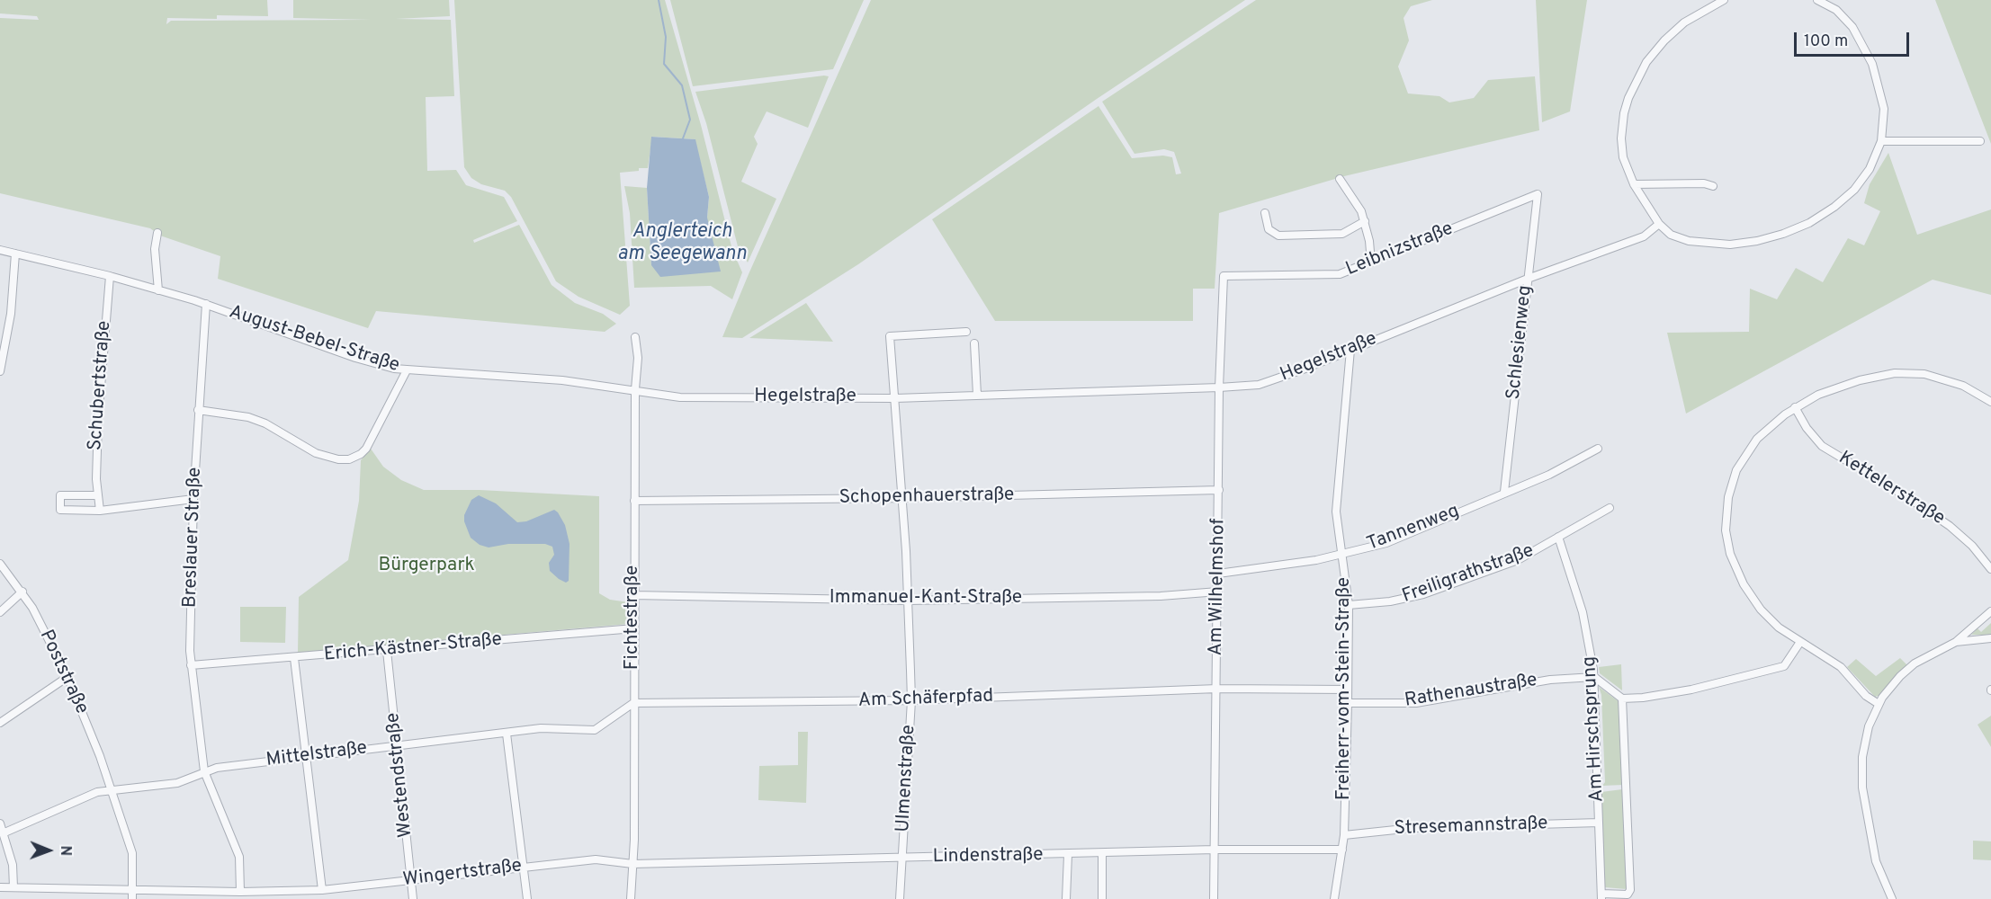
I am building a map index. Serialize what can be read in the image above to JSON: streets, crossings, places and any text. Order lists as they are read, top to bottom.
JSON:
{
  "streets": {
    "street": [
      "Leibnizstraße",
      "August-Bebel-Straße",
      "Schlesienweg",
      "Hegelstraße",
      "Schubertstraße",
      "Kettelerstraße",
      "Schopenhauerstraße",
      "Tannenweg",
      "Breslauer Straße",
      "Freiligrathstraße",
      "Am Wilhelmshof",
      "Immanuel-Kant-Straße",
      "Fichtestraße",
      "Erich-Kästner-Straße",
      "Poststraße",
      "Freiherr-vom-Stein-Straße",
      "Rathenaustraße",
      "Am Schäferpfad",
      "Am Hirschsprung",
      "Mittelstraße",
      "Westendstraße",
      "Ulmenstraße",
      "Stresemannstraße",
      "Lindenstraße",
      "Wingertstraße"
    ]
  },
  "crossings": [
    ["Leibnizstraße", "Schlesienweg"],
    ["Leibnizstraße", "Am Wilhelmshof"],
    ["August-Bebel-Straße", "Hegelstraße"],
    ["August-Bebel-Straße", "Schubertstraße"],
    ["August-Bebel-Straße", "Breslauer Straße"],
    ["August-Bebel-Straße", "Fichtestraße"],
    ["Schlesienweg", "Hegelstraße"],
    ["Schlesienweg", "Tannenweg"],
    ["Hegelstraße", "Am Wilhelmshof"],
    ["Hegelstraße", "Fichtestraße"],
    ["Hegelstraße", "Freiherr-vom-Stein-Straße"],
    ["Hegelstraße", "Ulmenstraße"],
    ["Schopenhauerstraße", "Am Wilhelmshof"],
    ["Schopenhauerstraße", "Fichtestraße"],
    ["Schopenhauerstraße", "Ulmenstraße"],
    ["Tannenweg", "Am Wilhelmshof"],
    ["Tannenweg", "Freiherr-vom-Stein-Straße"],
    ["Breslauer Straße", "Erich-Kästner-Straße"],
    ["Breslauer Straße", "Mittelstraße"],
    ["Breslauer Straße", "Wingertstraße"],
    ["Freiligrathstraße", "Freiherr-vom-Stein-Straße"],
    ["Freiligrathstraße", "Am Hirschsprung"],
    ["Am Wilhelmshof", "Immanuel-Kant-Straße"],
    ["Am Wilhelmshof", "Am Schäferpfad"],
    ["Am Wilhelmshof", "Lindenstraße"],
    ["Immanuel-Kant-Straße", "Fichtestraße"],
    ["Immanuel-Kant-Straße", "Ulmenstraße"],
    ["Fichtestraße", "Erich-Kästner-Straße"],
    ["Fichtestraße", "Am Schäferpfad"],
    ["Fichtestraße", "Mittelstraße"],
    ["Fichtestraße", "Lindenstraße"],
    ["Fichtestraße", "Wingertstraße"],
    ["Erich-Kästner-Straße", "Westendstraße"],
    ["Poststraße", "Mittelstraße"],
    ["Poststraße", "Wingertstraße"],
    ["Freiherr-vom-Stein-Straße", "Rathenaustraße"],
    ["Freiherr-vom-Stein-Straße", "Am Schäferpfad"],
    ["Freiherr-vom-Stein-Straße", "Stresemannstraße"],
    ["Freiherr-vom-Stein-Straße", "Lindenstraße"],
    ["Rathenaustraße", "Am Hirschsprung"],
    ["Am Schäferpfad", "Mittelstraße"],
    ["Am Schäferpfad", "Ulmenstraße"],
    ["Am Hirschsprung", "Stresemannstraße"],
    ["Mittelstraße", "Westendstraße"],
    ["Westendstraße", "Wingertstraße"],
    ["Ulmenstraße", "Lindenstraße"],
    ["Lindenstraße", "Wingertstraße"]
  ],
  "water": ["Anglerteich am Seegewann"],
  "parks": ["Bürgerpark"],
  "scale_bar": "100 m",
  "north": "right"
}
